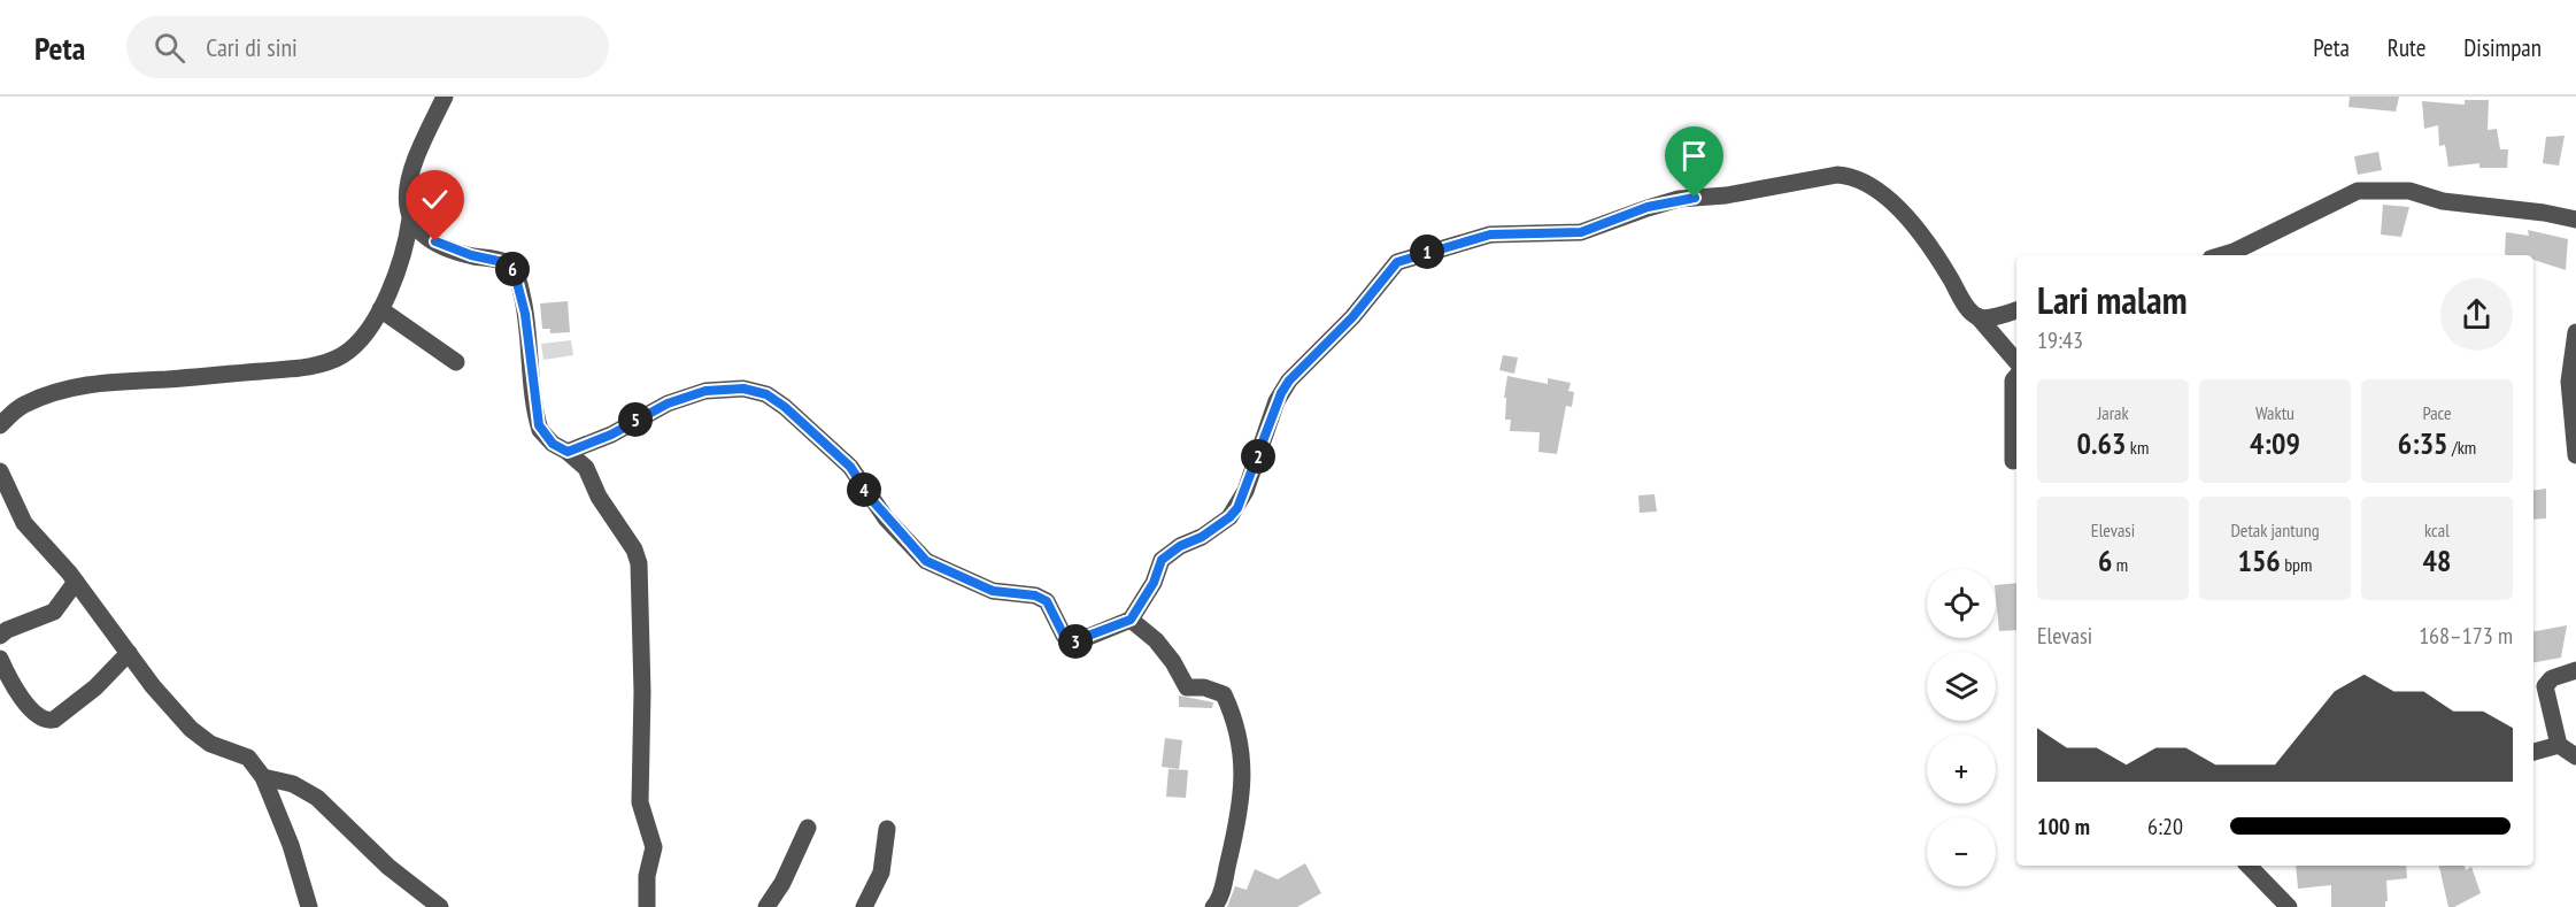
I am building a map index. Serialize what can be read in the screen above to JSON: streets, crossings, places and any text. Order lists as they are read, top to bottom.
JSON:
{
  "page": {
    "header": "Peta",
    "search": "Cari di sini",
    "nav": ["Peta", "Rute", "Disimpan"],
    "pins": [
      "1",
      "6",
      "5",
      "2",
      "4",
      "3"
    ],
    "heading": ["Lari malam", "19:43"],
    "stats": [
      ["Jarak", "0.63 km"],
      ["Waktu", "4:09"],
      ["Pace", "6:35 /km"],
      ["Elevasi", "6 m"],
      ["Detak jantung", "156 bpm"],
      ["kcal", "48"]
    ],
    "map_buttons": ["+", "−"],
    "chart": ["Elevasi", "168–173 m"],
    "list": [
      {
        "name": "100 m",
        "note": "6:20"
      }
    ]
  }
}
